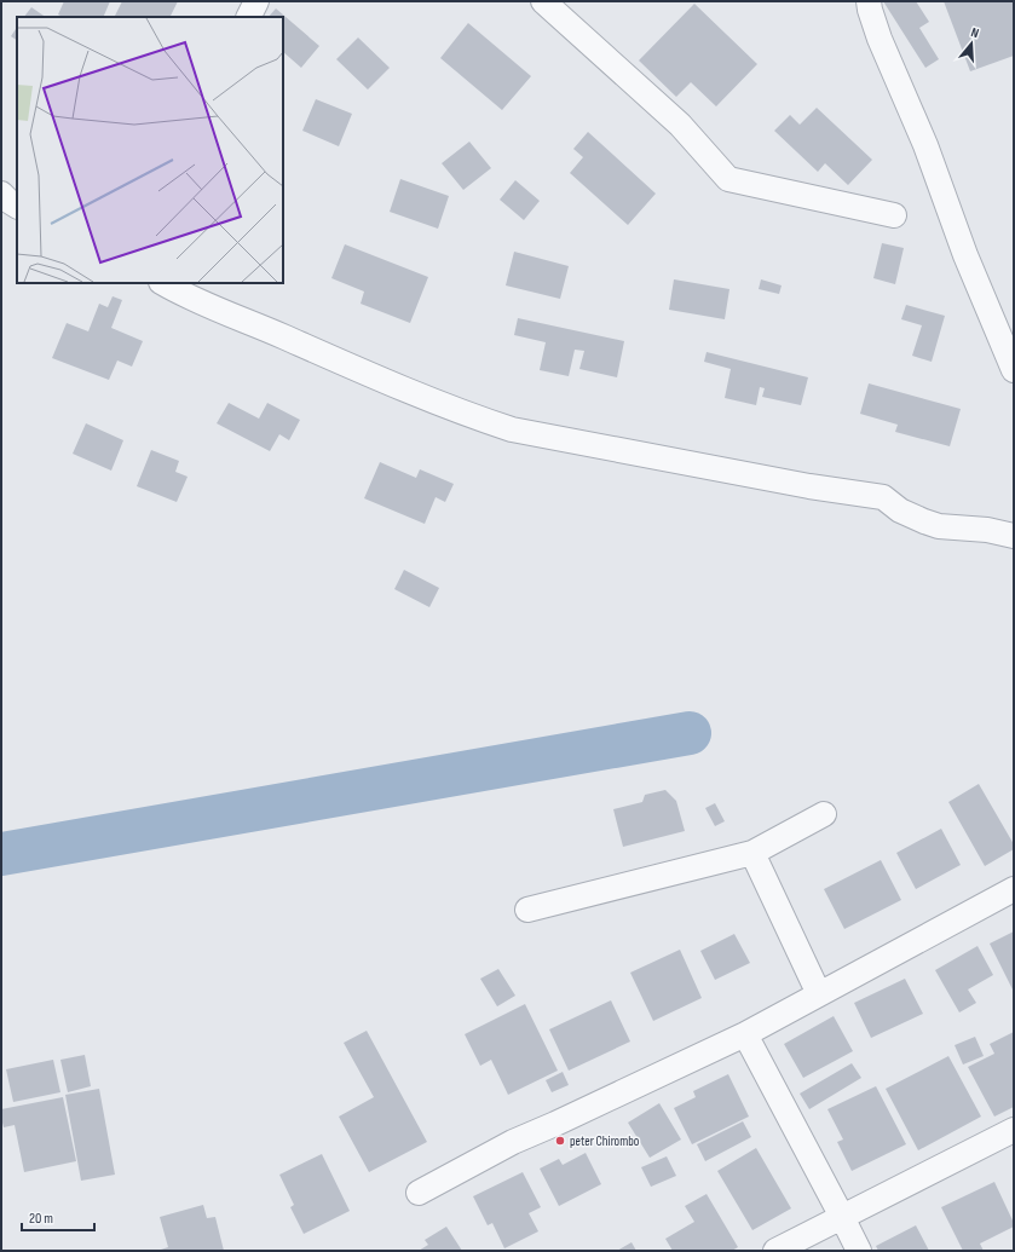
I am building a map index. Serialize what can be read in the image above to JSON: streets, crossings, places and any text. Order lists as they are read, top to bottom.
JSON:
{
  "places": ["peter Chirombo"],
  "scale_bar": "20 m",
  "north": "top"
}
